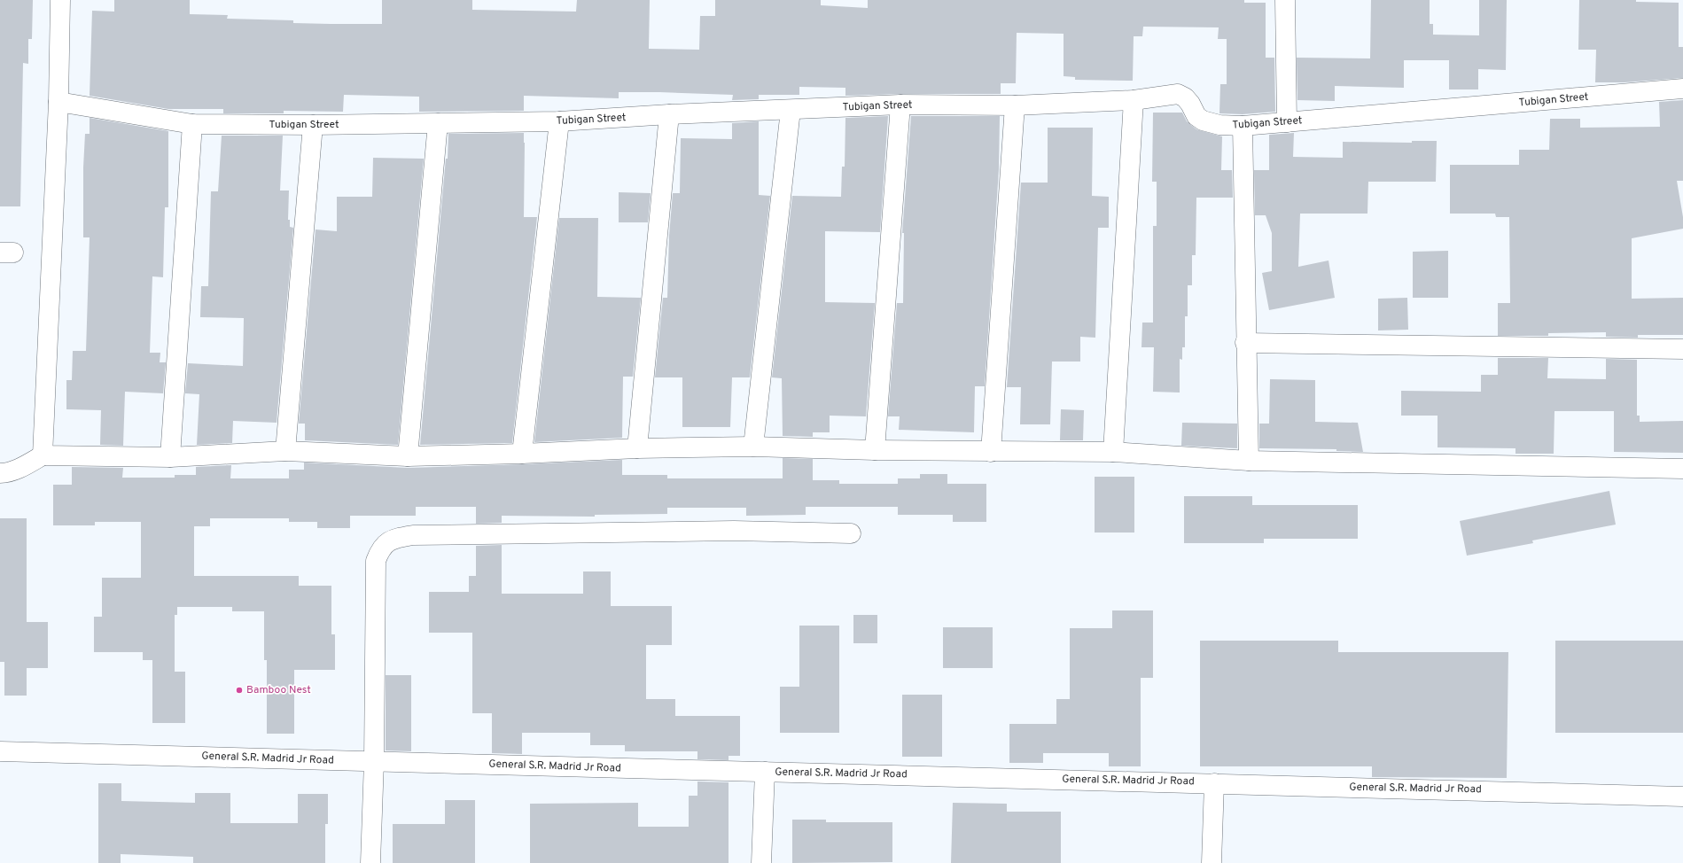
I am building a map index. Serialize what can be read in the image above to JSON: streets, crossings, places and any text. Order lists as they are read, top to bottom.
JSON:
{
  "streets": {
    "street": ["Tubigan Street", "General S.R. Madrid Jr Road"]
  },
  "places": ["Bamboo Nest"]
}
